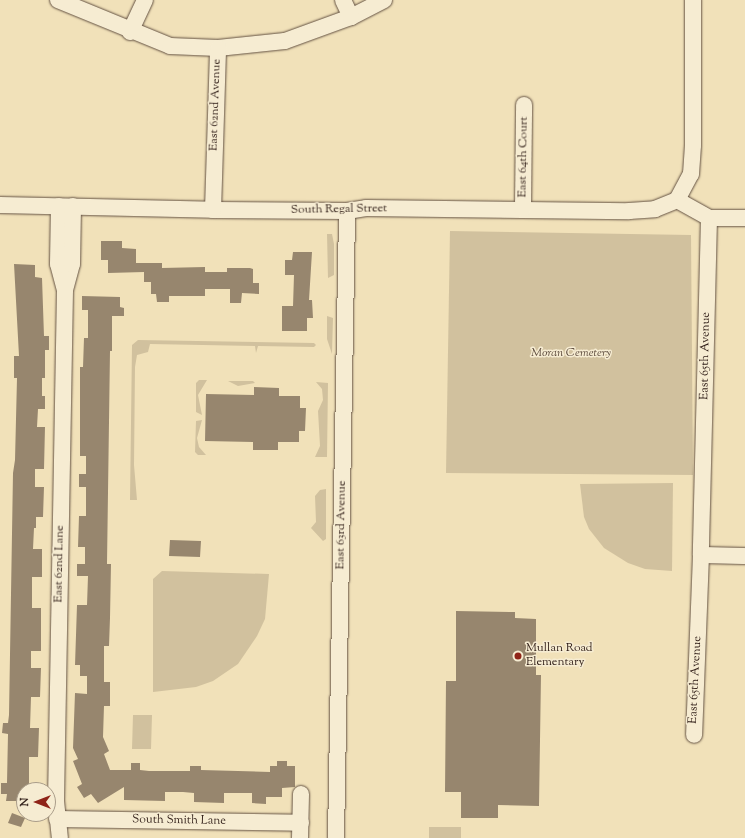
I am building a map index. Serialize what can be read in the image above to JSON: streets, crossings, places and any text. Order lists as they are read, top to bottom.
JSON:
{
  "streets": {
    "street": [
      "East 62nd Avenue",
      "East 64th Court",
      "South Regal Street",
      "East 65th Avenue",
      "East 63rd Avenue",
      "East 62nd Lane",
      "South Smith Lane"
    ]
  },
  "crossings": [
    ["East 62nd Avenue", "South Regal Street"],
    ["East 64th Court", "South Regal Street"],
    ["South Regal Street", "East 63rd Avenue"],
    ["South Regal Street", "East 62nd Lane"],
    ["East 62nd Lane", "South Smith Lane"]
  ],
  "parks": ["Moran Cemetery"],
  "places": ["Mullan Road Elementary"],
  "north": "left"
}
